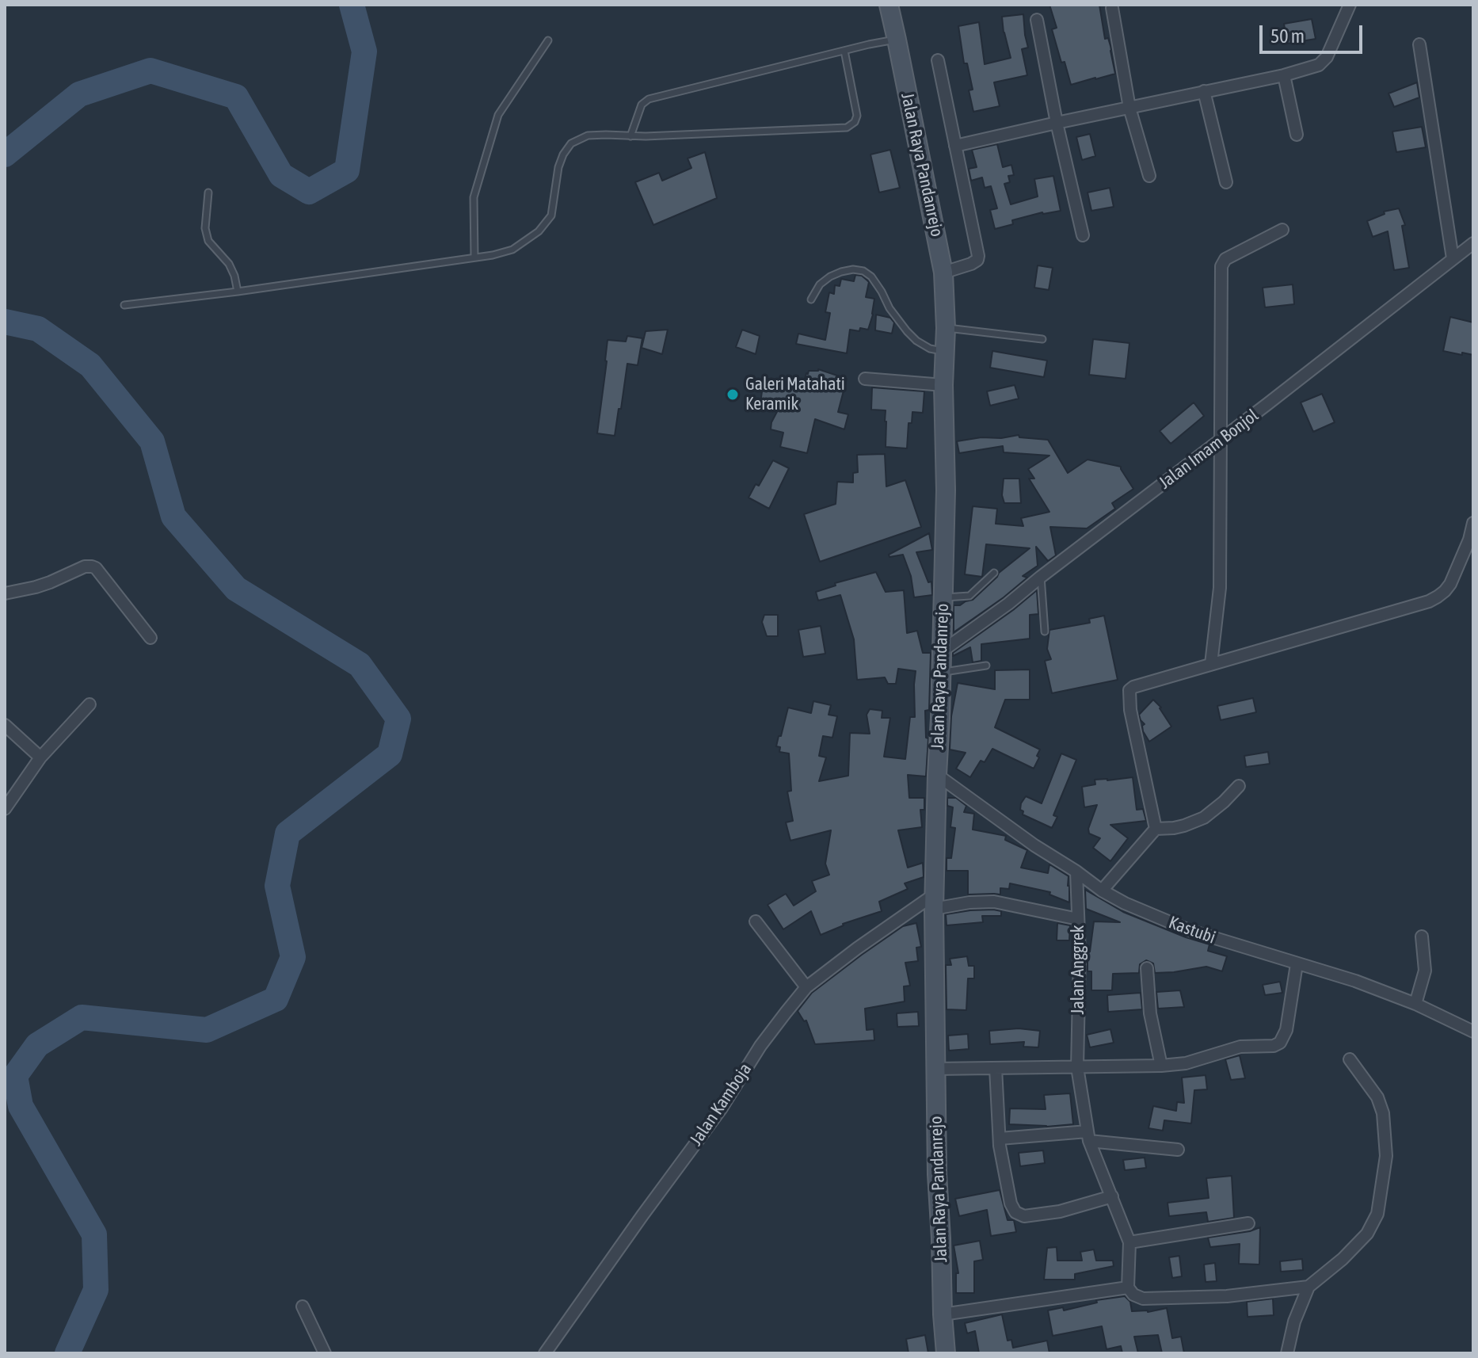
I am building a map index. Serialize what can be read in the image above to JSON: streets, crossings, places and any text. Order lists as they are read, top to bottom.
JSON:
{
  "streets": {
    "main road": ["Jalan Raya Pandanrejo"],
    "street": [
      "Jalan Imam Bonjol",
      "Kastubi",
      "Jalan Anggrek",
      "Jalan Kamboja"
    ]
  },
  "crossings": [
    ["Jalan Raya Pandanrejo", "Jalan Imam Bonjol"],
    ["Jalan Raya Pandanrejo", "Kastubi"],
    ["Jalan Raya Pandanrejo", "Jalan Kamboja"],
    ["Kastubi", "Jalan Anggrek"]
  ],
  "places": ["Galeri Matahati Keramik"],
  "scale_bar": "50 m"
}
